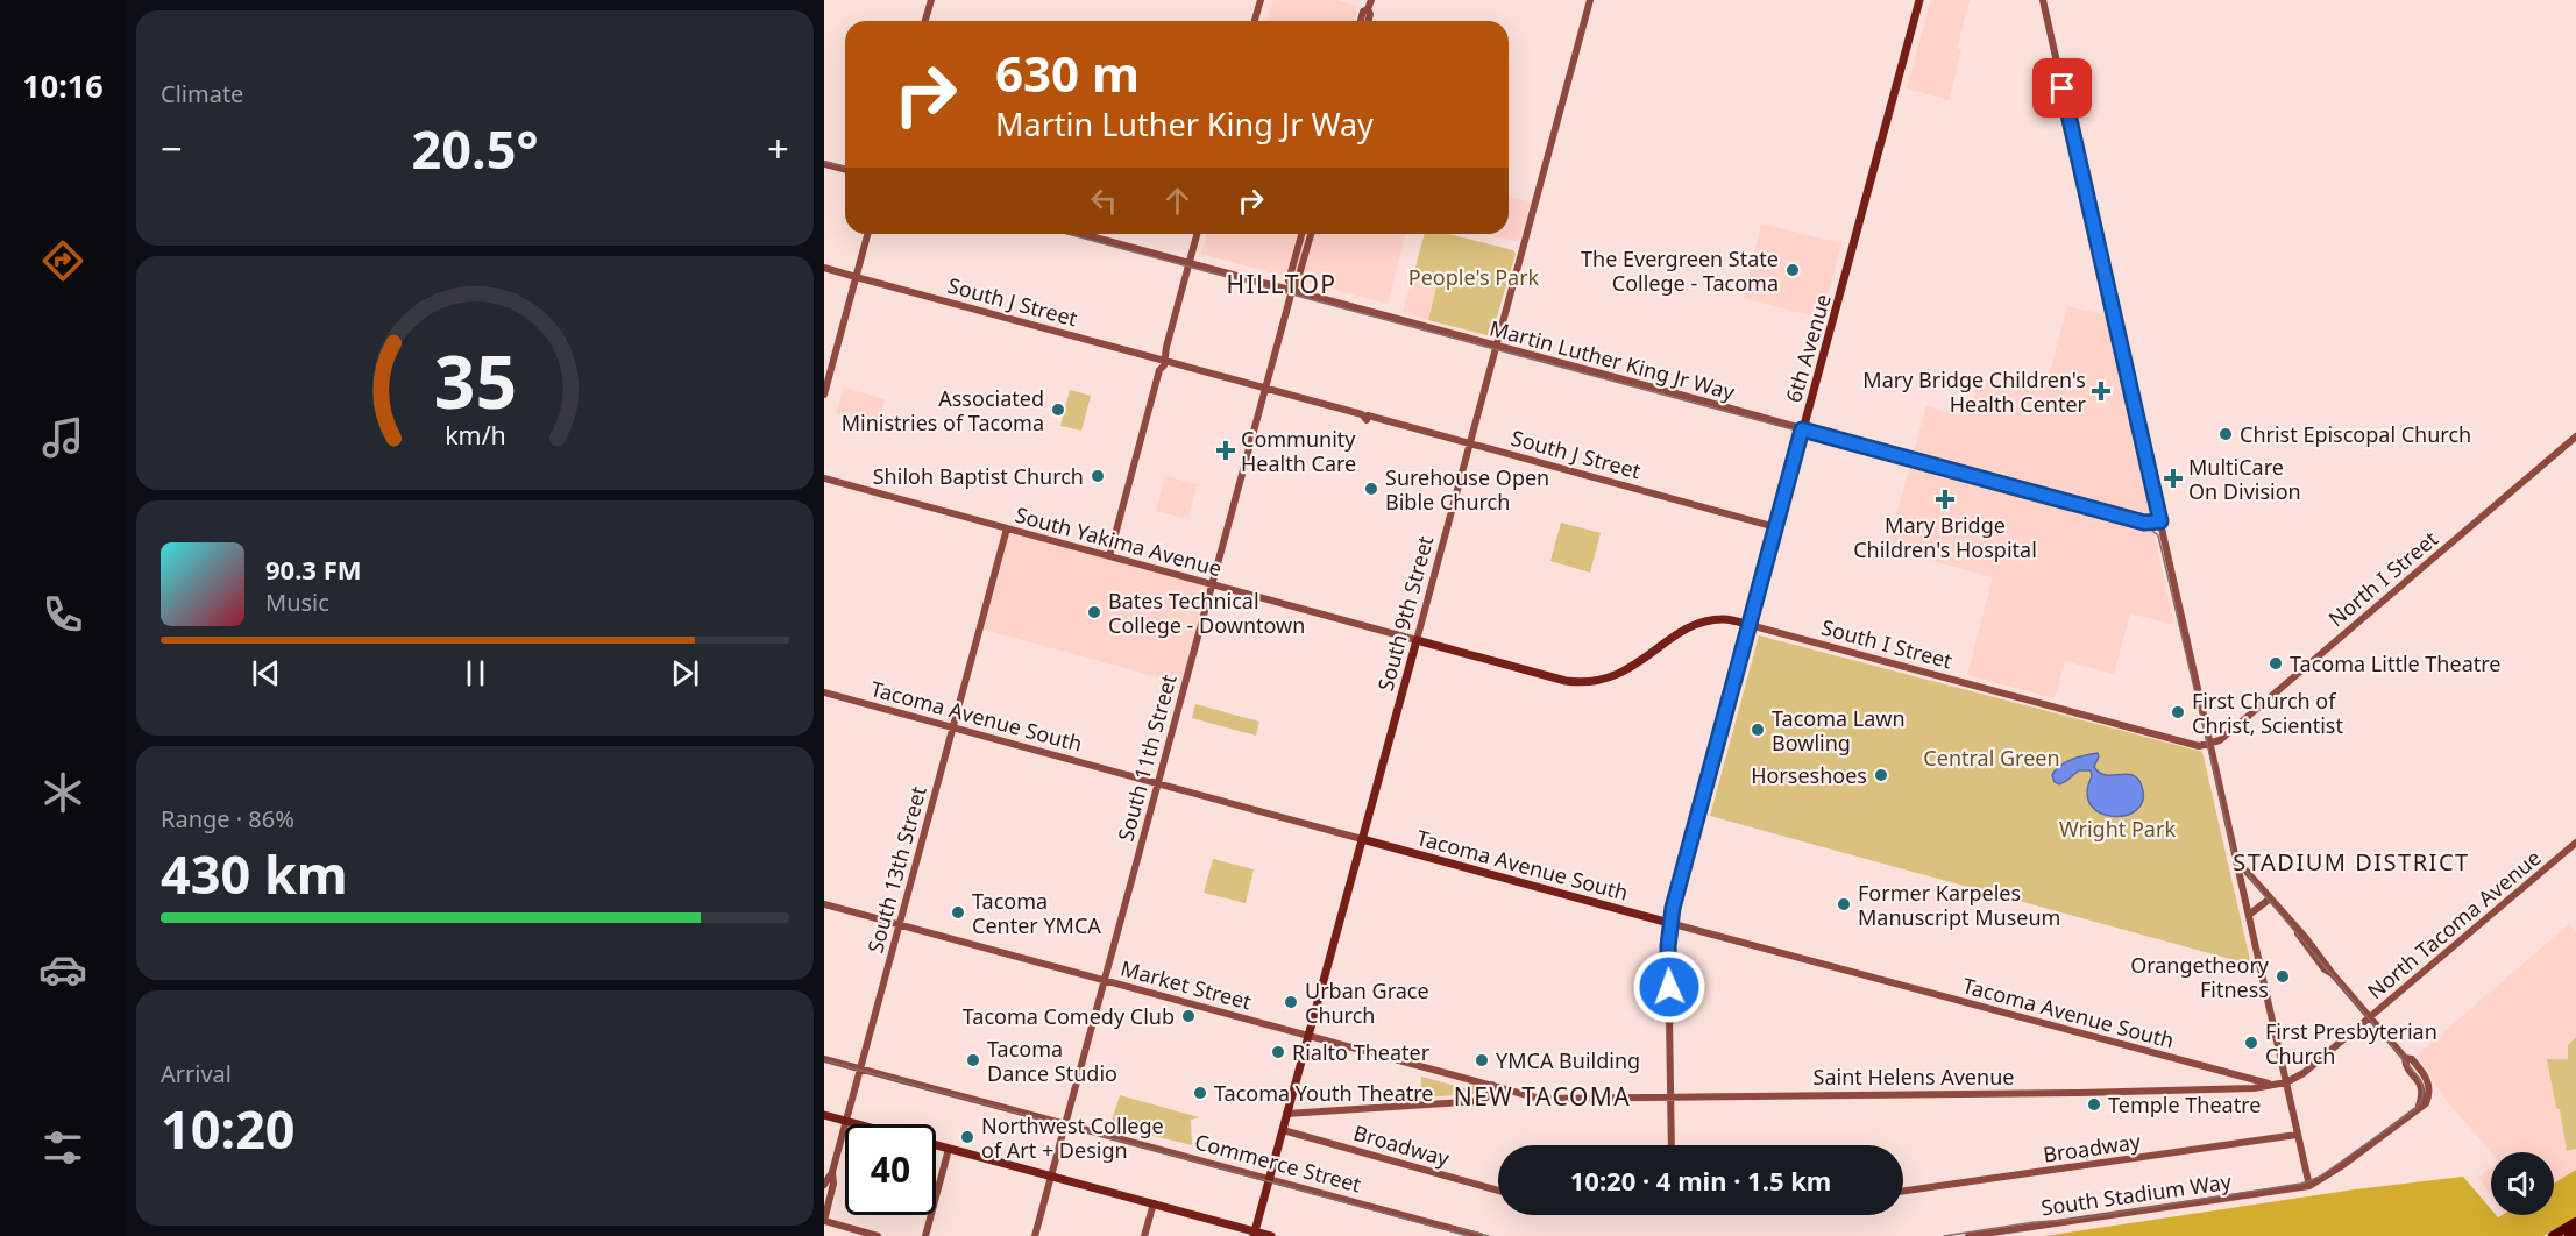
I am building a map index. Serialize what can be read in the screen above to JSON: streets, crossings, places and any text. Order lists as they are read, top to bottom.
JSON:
{
  "streets": {
    "main road": [
      "6th Avenue",
      "South Yakima Avenue",
      "South 9th Street",
      "South I Street",
      "Tacoma Avenue South"
    ],
    "street": [
      "South J Street",
      "Martin Luther King Jr Way",
      "North I Street",
      "South 11th Street",
      "South 13th Street",
      "North Tacoma Avenue",
      "Market Street",
      "Saint Helens Avenue",
      "Broadway",
      "Commerce Street",
      "South Stadium Way"
    ]
  },
  "crossings": [
    ["South J Street", "6th Avenue"],
    ["South J Street", "South 9th Street"],
    ["South J Street", "South 11th Street"],
    ["6th Avenue", "Martin Luther King Jr Way"],
    ["6th Avenue", "South I Street"],
    ["6th Avenue", "Tacoma Avenue South"],
    ["6th Avenue", "Saint Helens Avenue"],
    ["Martin Luther King Jr Way", "South 9th Street"],
    ["Martin Luther King Jr Way", "South 11th Street"],
    ["South Yakima Avenue", "South 9th Street"],
    ["South Yakima Avenue", "South I Street"],
    ["South Yakima Avenue", "South 11th Street"],
    ["South Yakima Avenue", "South 13th Street"],
    ["North I Street", "South I Street"],
    ["South 9th Street", "Tacoma Avenue South"],
    ["South 9th Street", "Market Street"],
    ["South 9th Street", "Broadway"],
    ["South 9th Street", "Commerce Street"],
    ["Tacoma Avenue South", "South 11th Street"],
    ["Tacoma Avenue South", "South 13th Street"],
    ["Tacoma Avenue South", "Saint Helens Avenue"],
    ["South 11th Street", "Market Street"],
    ["South 11th Street", "Commerce Street"],
    ["South 13th Street", "Market Street"],
    ["South 13th Street", "Commerce Street"],
    ["North Tacoma Avenue", "Saint Helens Avenue"],
    ["Market Street", "Saint Helens Avenue"]
  ],
  "districts": ["HILLTOP", "STADIUM DISTRICT", "NEW TACOMA"],
  "parks": ["People's Park", "Central Green", "Wright Park"],
  "places": {
    "other": [
      "The Evergreen State College - Tacoma",
      "Associated Ministries of Tacoma",
      "Christ Episcopal Church",
      "Shiloh Baptist Church",
      "Surehouse Open Bible Church",
      "Bates Technical College - Downtown",
      "Tacoma Little Theatre",
      "First Church of Christ, Scientist",
      "Tacoma Lawn Bowling",
      "Horseshoes",
      "Former Karpeles Manuscript Museum",
      "Tacoma Center YMCA",
      "Orangetheory Fitness",
      "Urban Grace Church",
      "Tacoma Comedy Club",
      "First Presbyterian Church",
      "Rialto Theater",
      "Tacoma Dance Studio",
      "YMCA Building",
      "Tacoma Youth Theatre",
      "Temple Theatre",
      "Northwest College of Art + Design"
    ],
    "health": [
      "Mary Bridge Children's Health Center",
      "Community Health Care",
      "MultiCare On Division",
      "Mary Bridge Children's Hospital"
    ]
  },
  "page": {
    "tabs": "10:16",
    "tile": [
      "Climate",
      ["Range · 86%", "430 km"],
      ["Arrival", "10:20"]
    ],
    "turn": ["630 m", "Martin Luther King Jr Way"],
    "heat": ["−", "20.5°", "+"],
    "song": ["90.3 FM", "Music"],
    "limit": "40",
    "trip": "10:20 · 4 min · 1.5 km",
    "gauge": ["35", "km/h"]
  }
}
